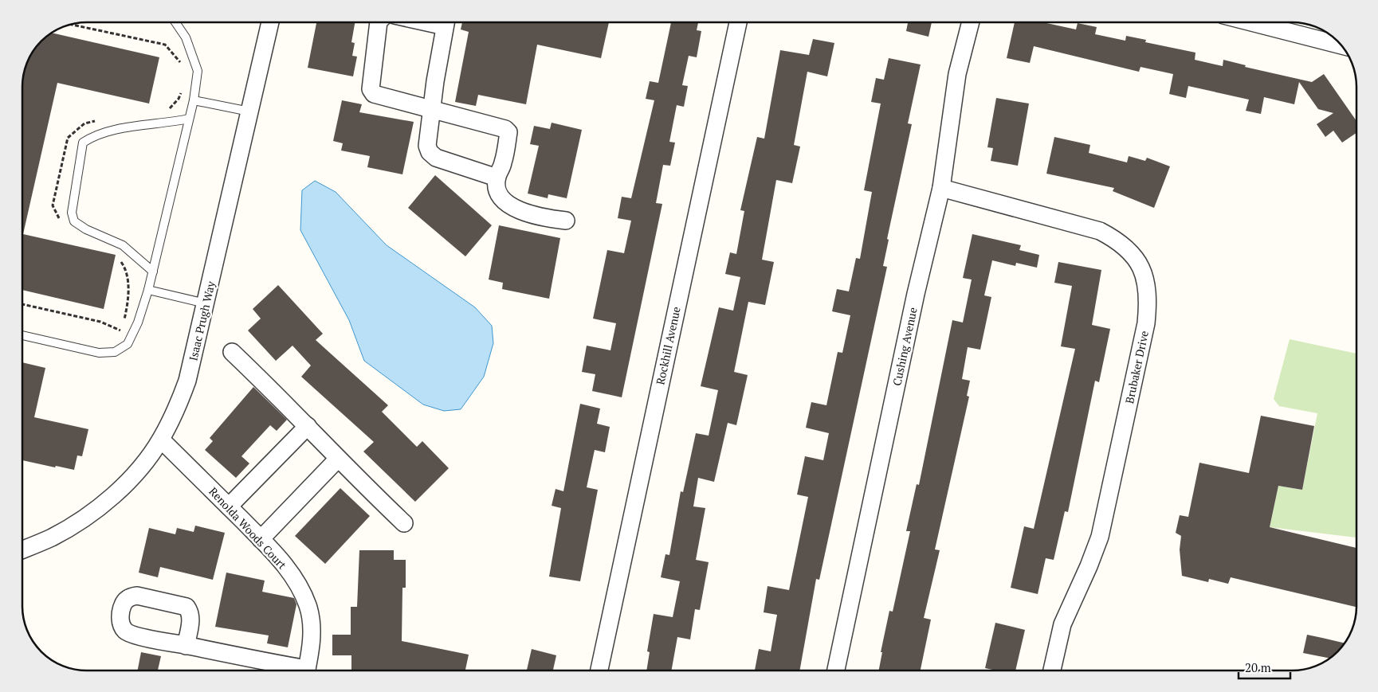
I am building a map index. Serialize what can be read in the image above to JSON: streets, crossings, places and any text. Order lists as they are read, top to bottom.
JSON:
{
  "streets": {
    "street": [
      "Isaac Prugh Way",
      "Rockhill Avenue",
      "Cushing Avenue",
      "Brubaker Drive",
      "Renolda Woods Court"
    ]
  },
  "crossings": [
    ["Isaac Prugh Way", "Renolda Woods Court"],
    ["Cushing Avenue", "Brubaker Drive"]
  ],
  "scale_bar": "20 m"
}
